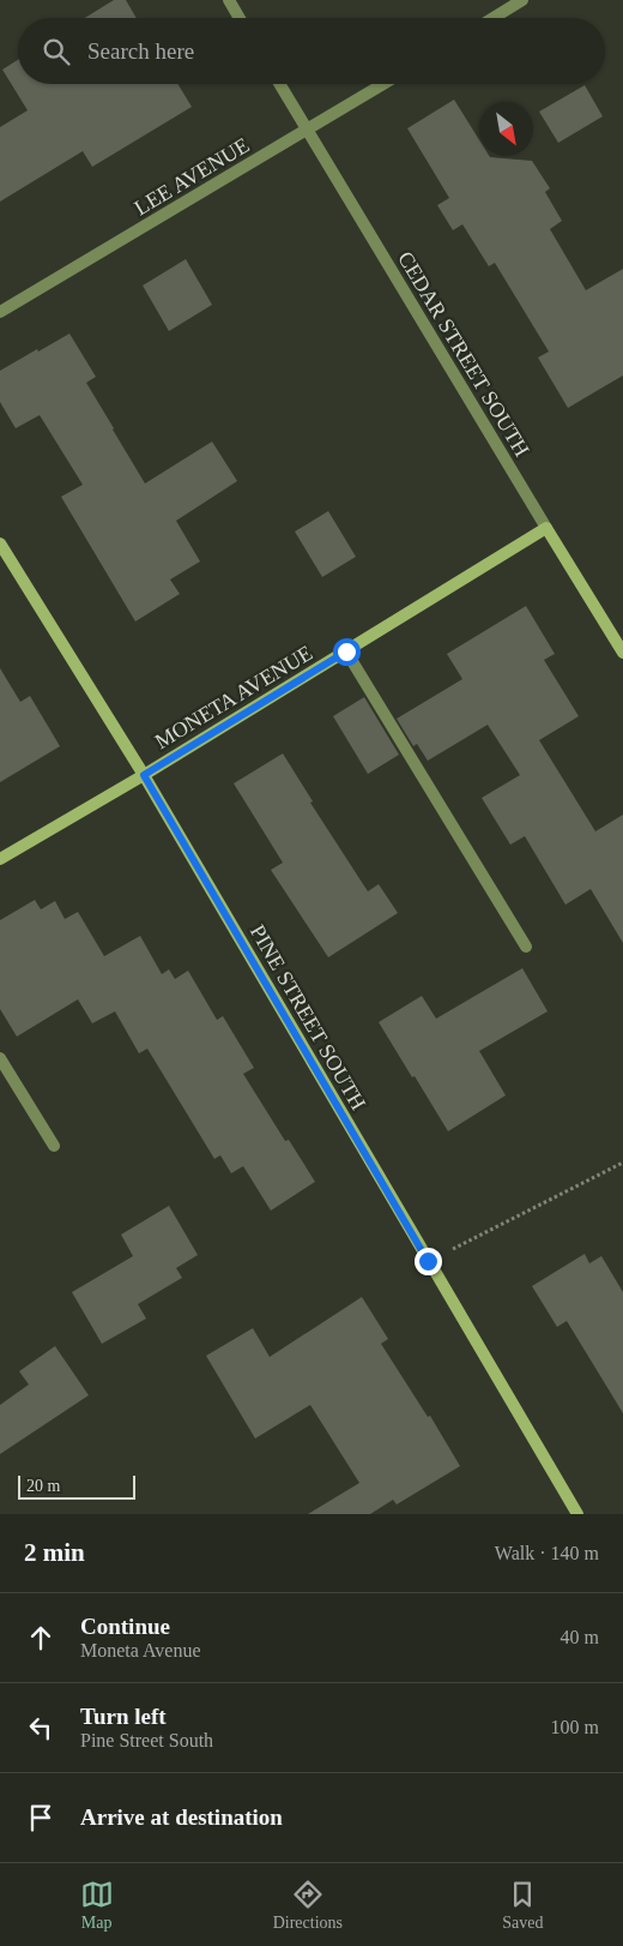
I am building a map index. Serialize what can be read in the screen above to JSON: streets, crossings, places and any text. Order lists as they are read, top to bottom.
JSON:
{
  "streets": {
    "street": [
      "LEE AVENUE",
      "CEDAR STREET SOUTH",
      "MONETA AVENUE",
      "PINE STREET SOUTH"
    ]
  },
  "crossings": [
    ["LEE AVENUE", "CEDAR STREET SOUTH"],
    ["CEDAR STREET SOUTH", "MONETA AVENUE"],
    ["MONETA AVENUE", "PINE STREET SOUTH"]
  ],
  "scale_bar": "20 m",
  "north": "bottom right",
  "page": {
    "search": "Search here",
    "scale": "20 m",
    "heading": ["2 min", "Walk · 140 m"],
    "list": [
      ["Continue", "Moneta Avenue", "40 m"],
      ["Turn left", "Pine Street South", "100 m"],
      "Arrive at destination"
    ],
    "nav": ["Map", "Directions", "Saved"]
  }
}
